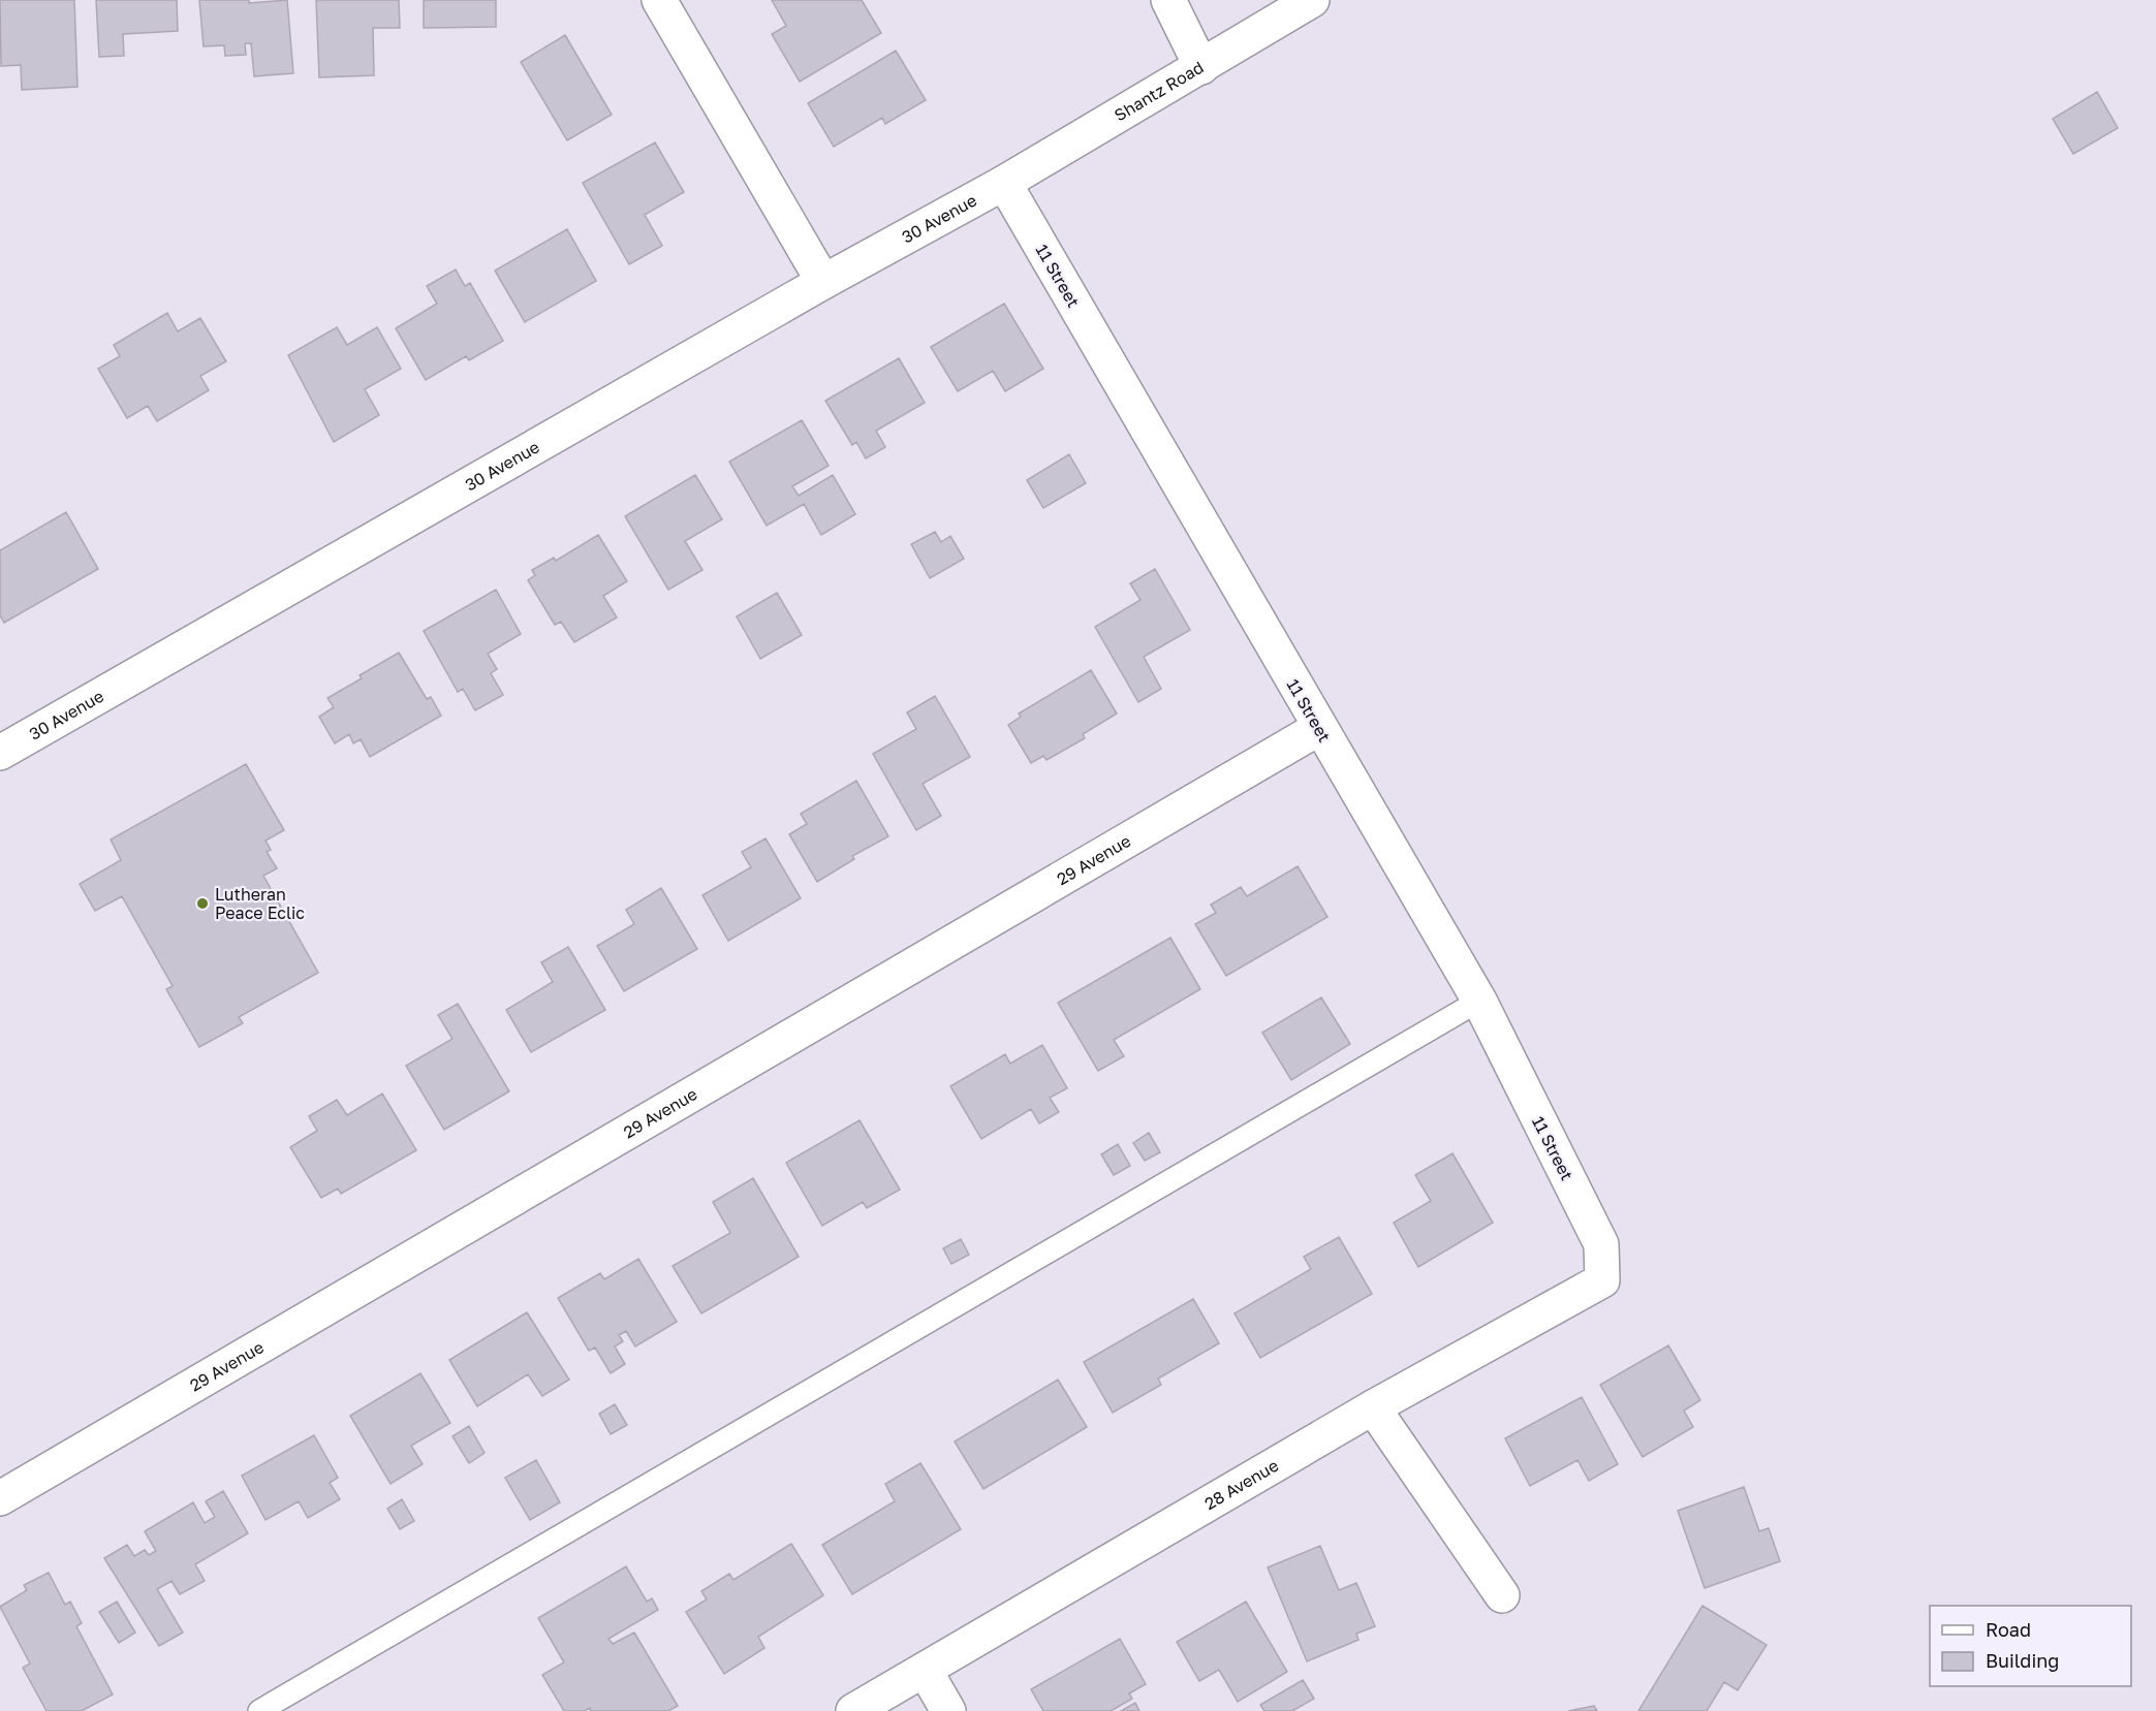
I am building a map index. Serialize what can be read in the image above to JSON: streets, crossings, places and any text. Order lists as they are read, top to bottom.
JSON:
{
  "streets": {
    "street": [
      "Shantz Road",
      "30 Avenue",
      "11 Street",
      "29 Avenue",
      "28 Avenue"
    ]
  },
  "crossings": [
    ["Shantz Road", "30 Avenue"],
    ["Shantz Road", "11 Street"],
    ["30 Avenue", "11 Street"],
    ["11 Street", "29 Avenue"],
    ["11 Street", "28 Avenue"]
  ],
  "places": ["Lutheran Peace Eclic"],
  "legend": ["Road", "Building"]
}
